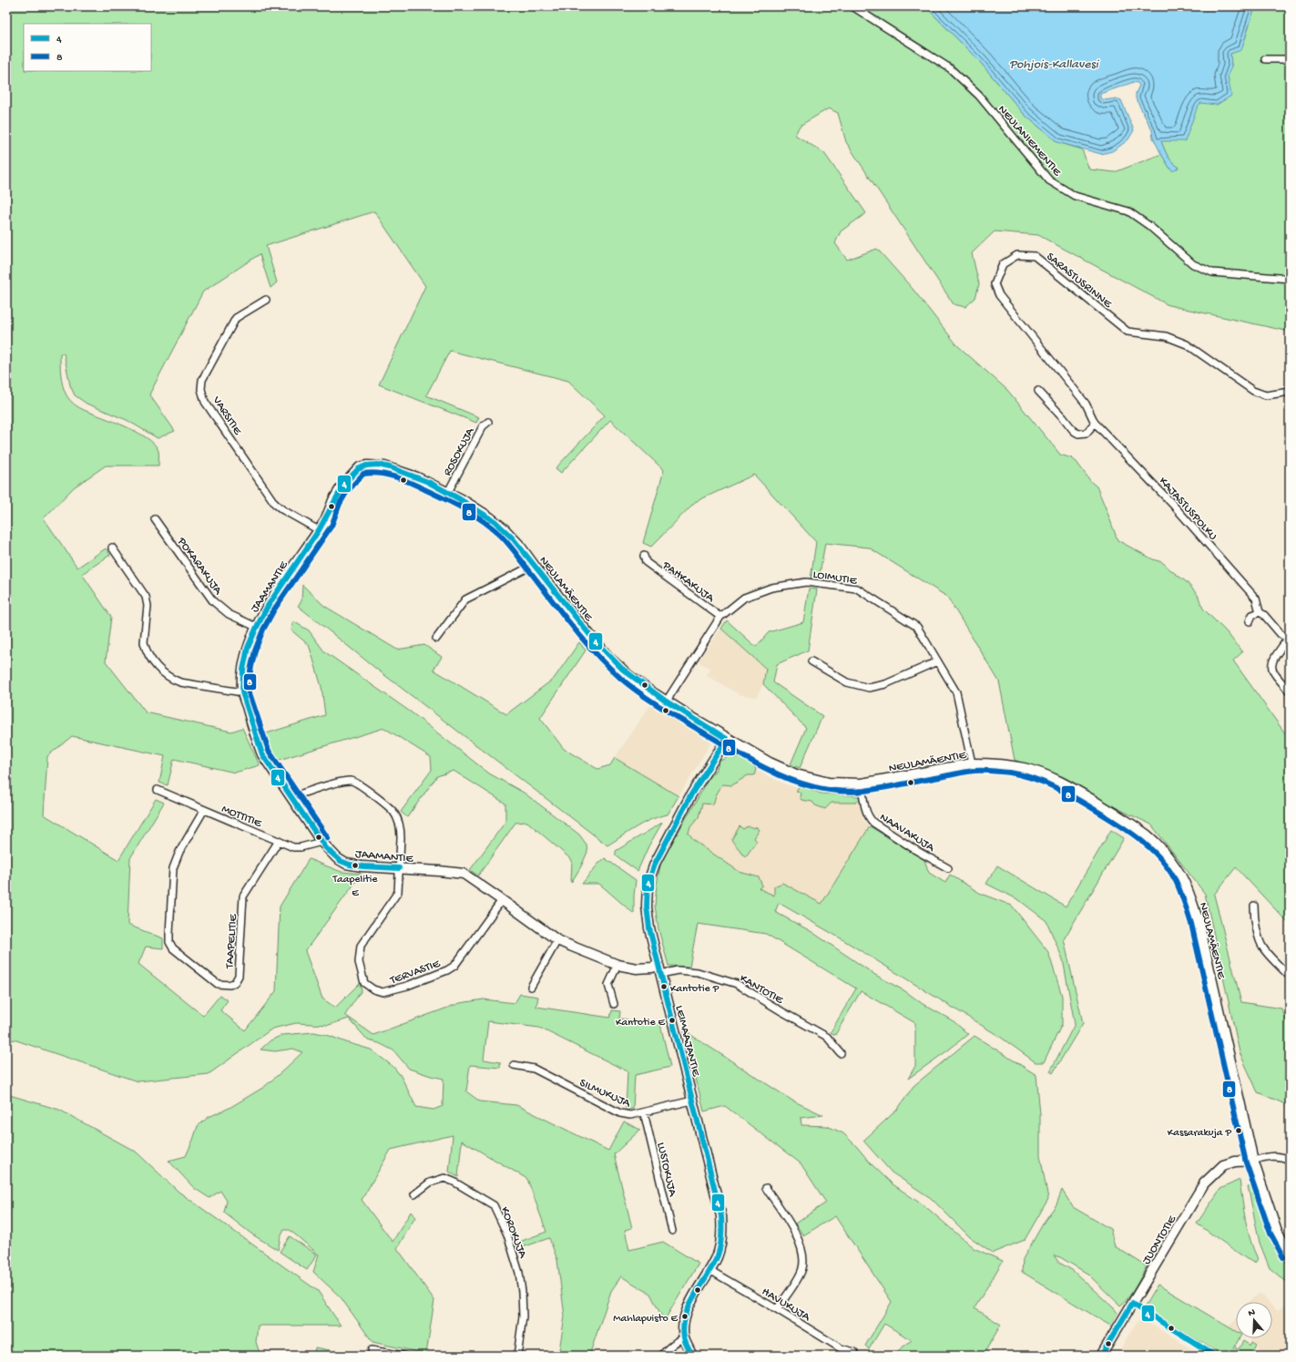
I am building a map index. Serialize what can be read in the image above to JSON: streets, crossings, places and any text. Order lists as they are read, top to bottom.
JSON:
{
  "streets": {
    "street": [
      "NEULANIEMENTIE",
      "SARASTUSRINNE",
      "VARSITIE",
      "ROSOKUJA",
      "KAJASTUSPOLKU",
      "POKARAKUJA",
      "LOIMUTIE",
      "PAHKAKUJA",
      "JAAMANTIE",
      "NEULAMÄENTIE",
      "MOTTITIE",
      "NAAVAKUJA",
      "TAAPELITIE",
      "TERVASTIE",
      "KANTOTIE",
      "LEIMAAJANTIE",
      "SILMUKUJA",
      "LUSTOKUJA",
      "KOROKUJA",
      "JUONTOTIE",
      "HAVUKUJA"
    ]
  },
  "crossings": [
    ["SARASTUSRINNE", "KAJASTUSPOLKU"],
    ["VARSITIE", "JAAMANTIE"],
    ["ROSOKUJA", "NEULAMÄENTIE"],
    ["POKARAKUJA", "JAAMANTIE"],
    ["LOIMUTIE", "PAHKAKUJA"],
    ["LOIMUTIE", "NEULAMÄENTIE"],
    ["JAAMANTIE", "NEULAMÄENTIE"],
    ["JAAMANTIE", "MOTTITIE"],
    ["JAAMANTIE", "TERVASTIE"],
    ["JAAMANTIE", "KANTOTIE"],
    ["JAAMANTIE", "LEIMAAJANTIE"],
    ["NEULAMÄENTIE", "NAAVAKUJA"],
    ["NEULAMÄENTIE", "LEIMAAJANTIE"],
    ["NEULAMÄENTIE", "JUONTOTIE"],
    ["MOTTITIE", "TAAPELITIE"],
    ["KANTOTIE", "LEIMAAJANTIE"],
    ["LEIMAAJANTIE", "SILMUKUJA"],
    ["LEIMAAJANTIE", "HAVUKUJA"],
    ["SILMUKUJA", "LUSTOKUJA"]
  ],
  "water": ["Pohjois-Kallavesi"],
  "places": [
    "Taapelitie E",
    "Kantotie P",
    "Kantotie E",
    "Kassarakuja P",
    "Mahlapuisto E"
  ],
  "lines": ["transit line 4", "transit line 8"],
  "legend": ["4", "8"],
  "north": "top"
}
